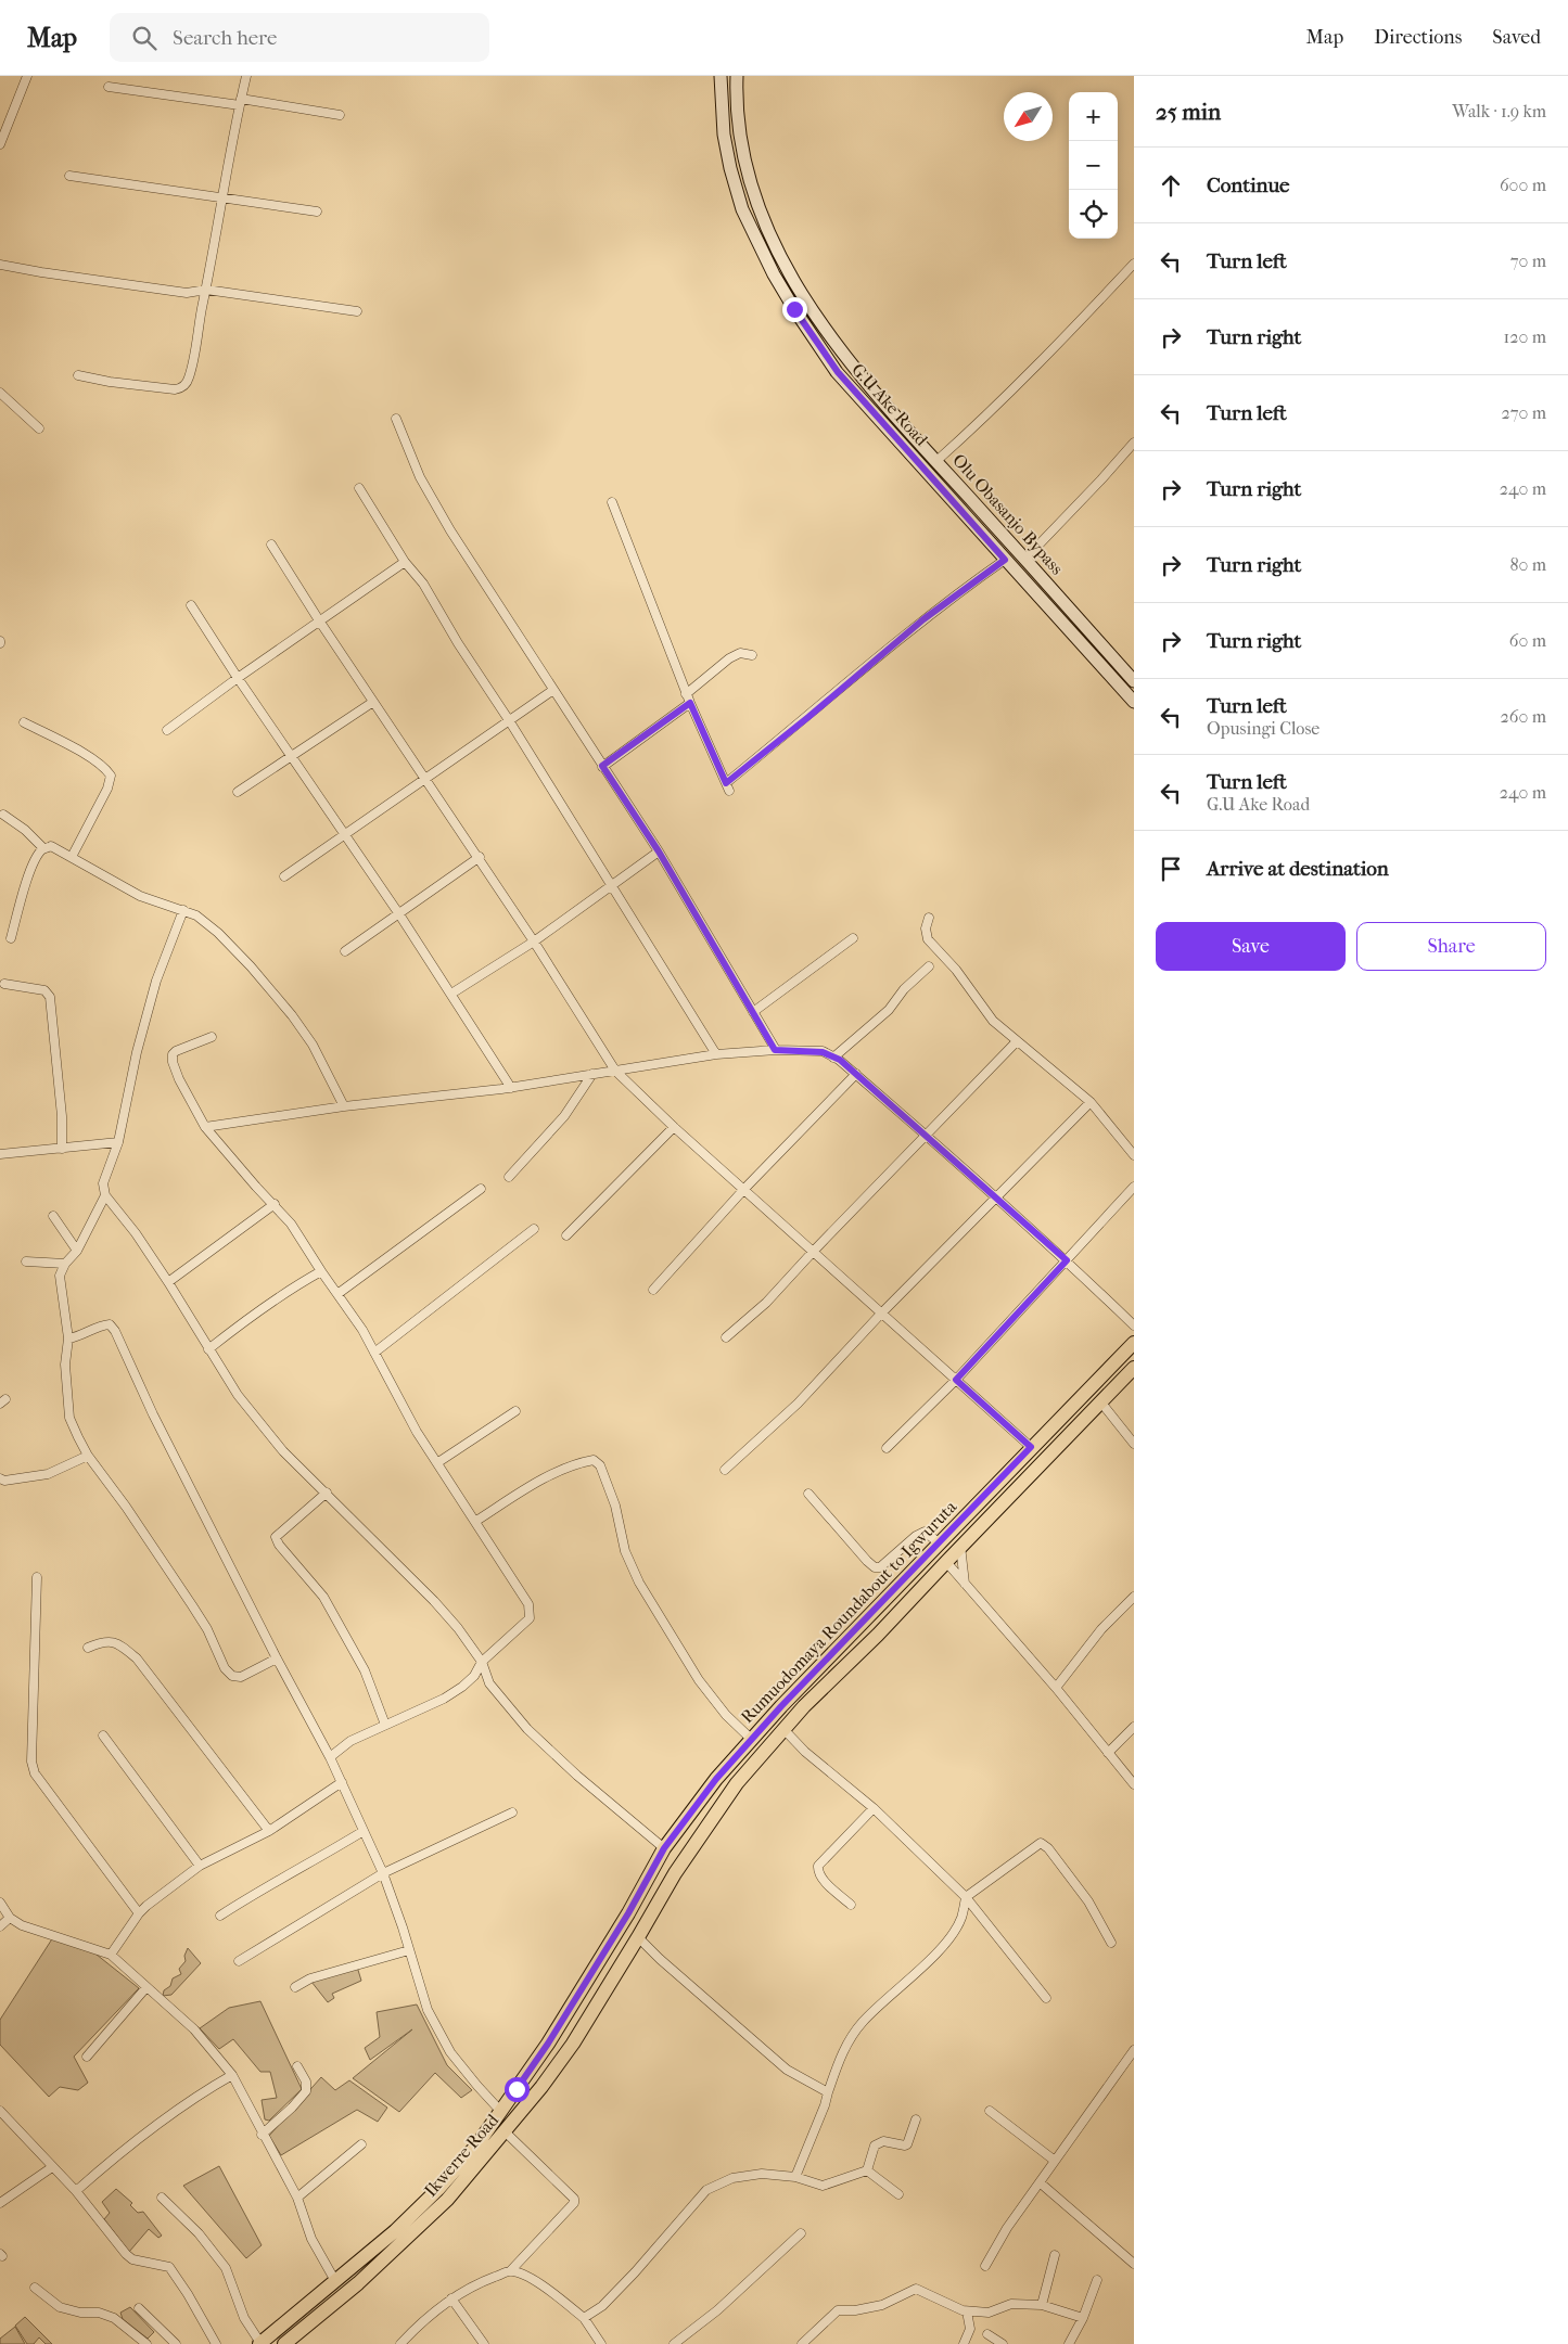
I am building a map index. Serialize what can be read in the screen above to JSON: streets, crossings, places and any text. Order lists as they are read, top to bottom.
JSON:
{
  "streets": {
    "main road": [
      "G.U Ake Road",
      "Olu Obasanjo Bypass",
      "Rumuodomaya Roundabout to Igwuruta",
      "Ikwerre Road"
    ]
  },
  "north": "bottom left",
  "page": {
    "header": "Map",
    "search": "Search here",
    "nav": ["Map", "Directions", "Saved"],
    "heading": ["25 min", "Walk · 1.9 km"],
    "map_buttons": ["+", "−"],
    "list": [
      ["Continue", "600 m"],
      ["Turn left", "70 m"],
      ["Turn right", "120 m"],
      ["Turn left", "270 m"],
      ["Turn right", "240 m"],
      ["Turn right", "80 m"],
      ["Turn right", "60 m"],
      ["Turn left", "Opusingi Close", "260 m"],
      ["Turn left", "G.U Ake Road", "240 m"],
      "Arrive at destination"
    ],
    "buttons": ["Save", "Share"]
  }
}
